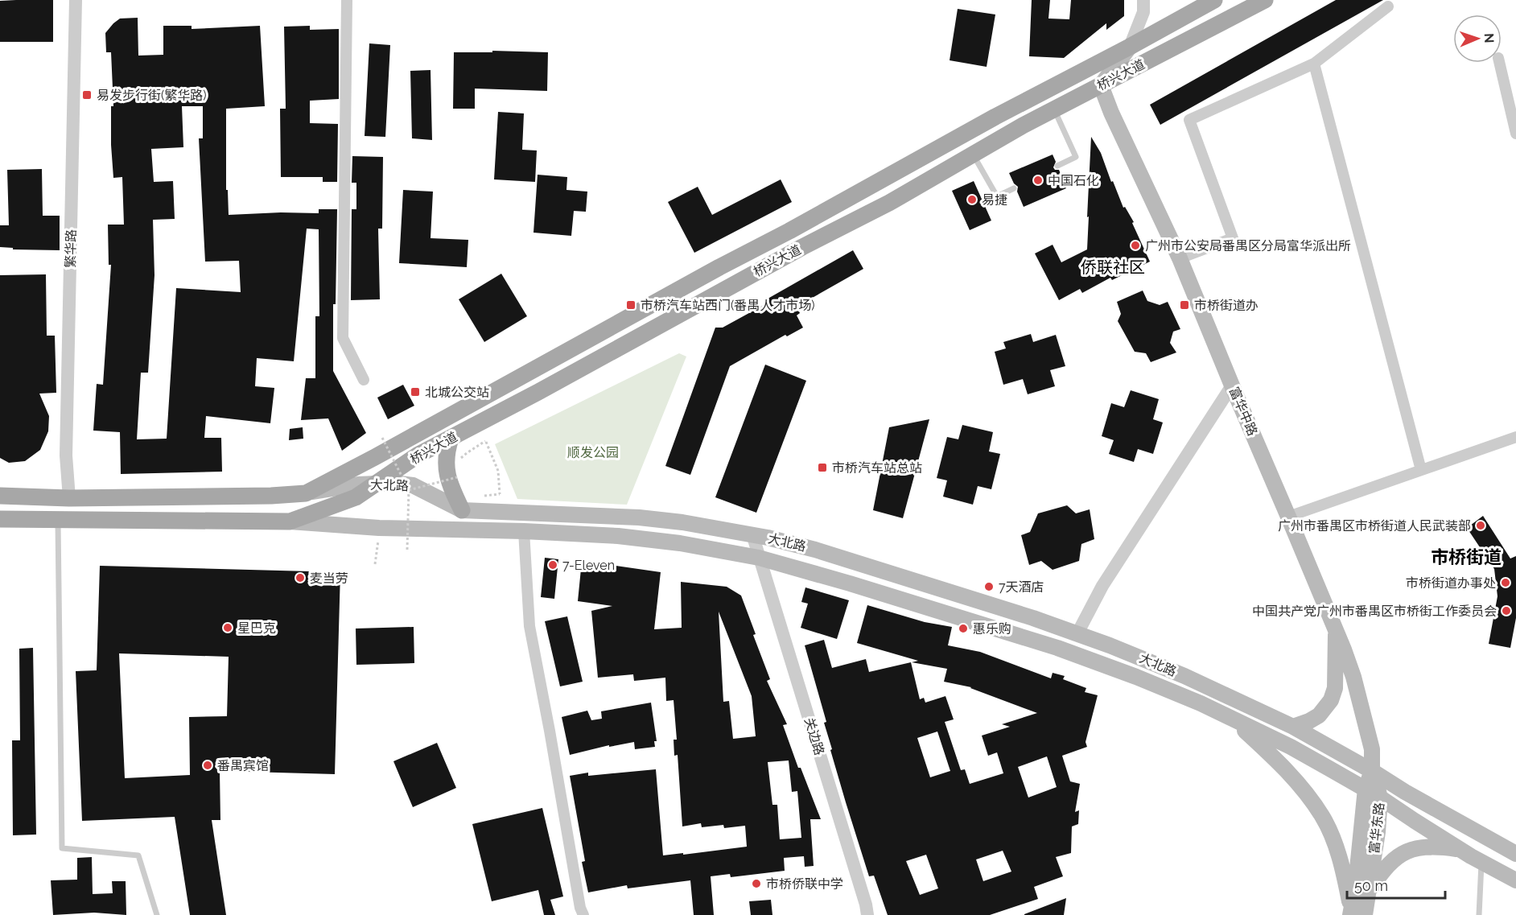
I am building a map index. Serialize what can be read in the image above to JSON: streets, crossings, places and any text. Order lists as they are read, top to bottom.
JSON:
{
  "streets": {
    "main road": [
      "桥兴大道",
      "富华中路",
      "大北路",
      "富华东路"
    ],
    "street": ["繁华路", "关边路"]
  },
  "crossings": [
    ["桥兴大道", "富华中路"],
    ["桥兴大道", "大北路"],
    ["繁华路", "大北路"],
    ["富华中路", "大北路"],
    ["富华中路", "富华东路"],
    ["大北路", "关边路"],
    ["大北路", "富华东路"]
  ],
  "districts": ["侨联社区", "市桥街道"],
  "parks": ["顺发公园"],
  "places": {
    "transit": [
      "易发步行街(繁华路)",
      "市桥汽车站西门(番禺人才市场)",
      "市桥街道办",
      "北城公交站",
      "市桥汽车站总站"
    ],
    "other": [
      "中国石化",
      "易捷",
      "广州市公安局番禺区分局富华派出所",
      "广州市番禺区市桥街道人民武装部",
      "7-Eleven",
      "麦当劳",
      "市桥街道办事处",
      "7天酒店",
      "中国共产党广州市番禺区市桥街工作委员会",
      "星巴克",
      "惠乐购",
      "番禺宾馆",
      "市桥侨联中学"
    ]
  },
  "scale_bar": "50 m",
  "north": "right"
}
